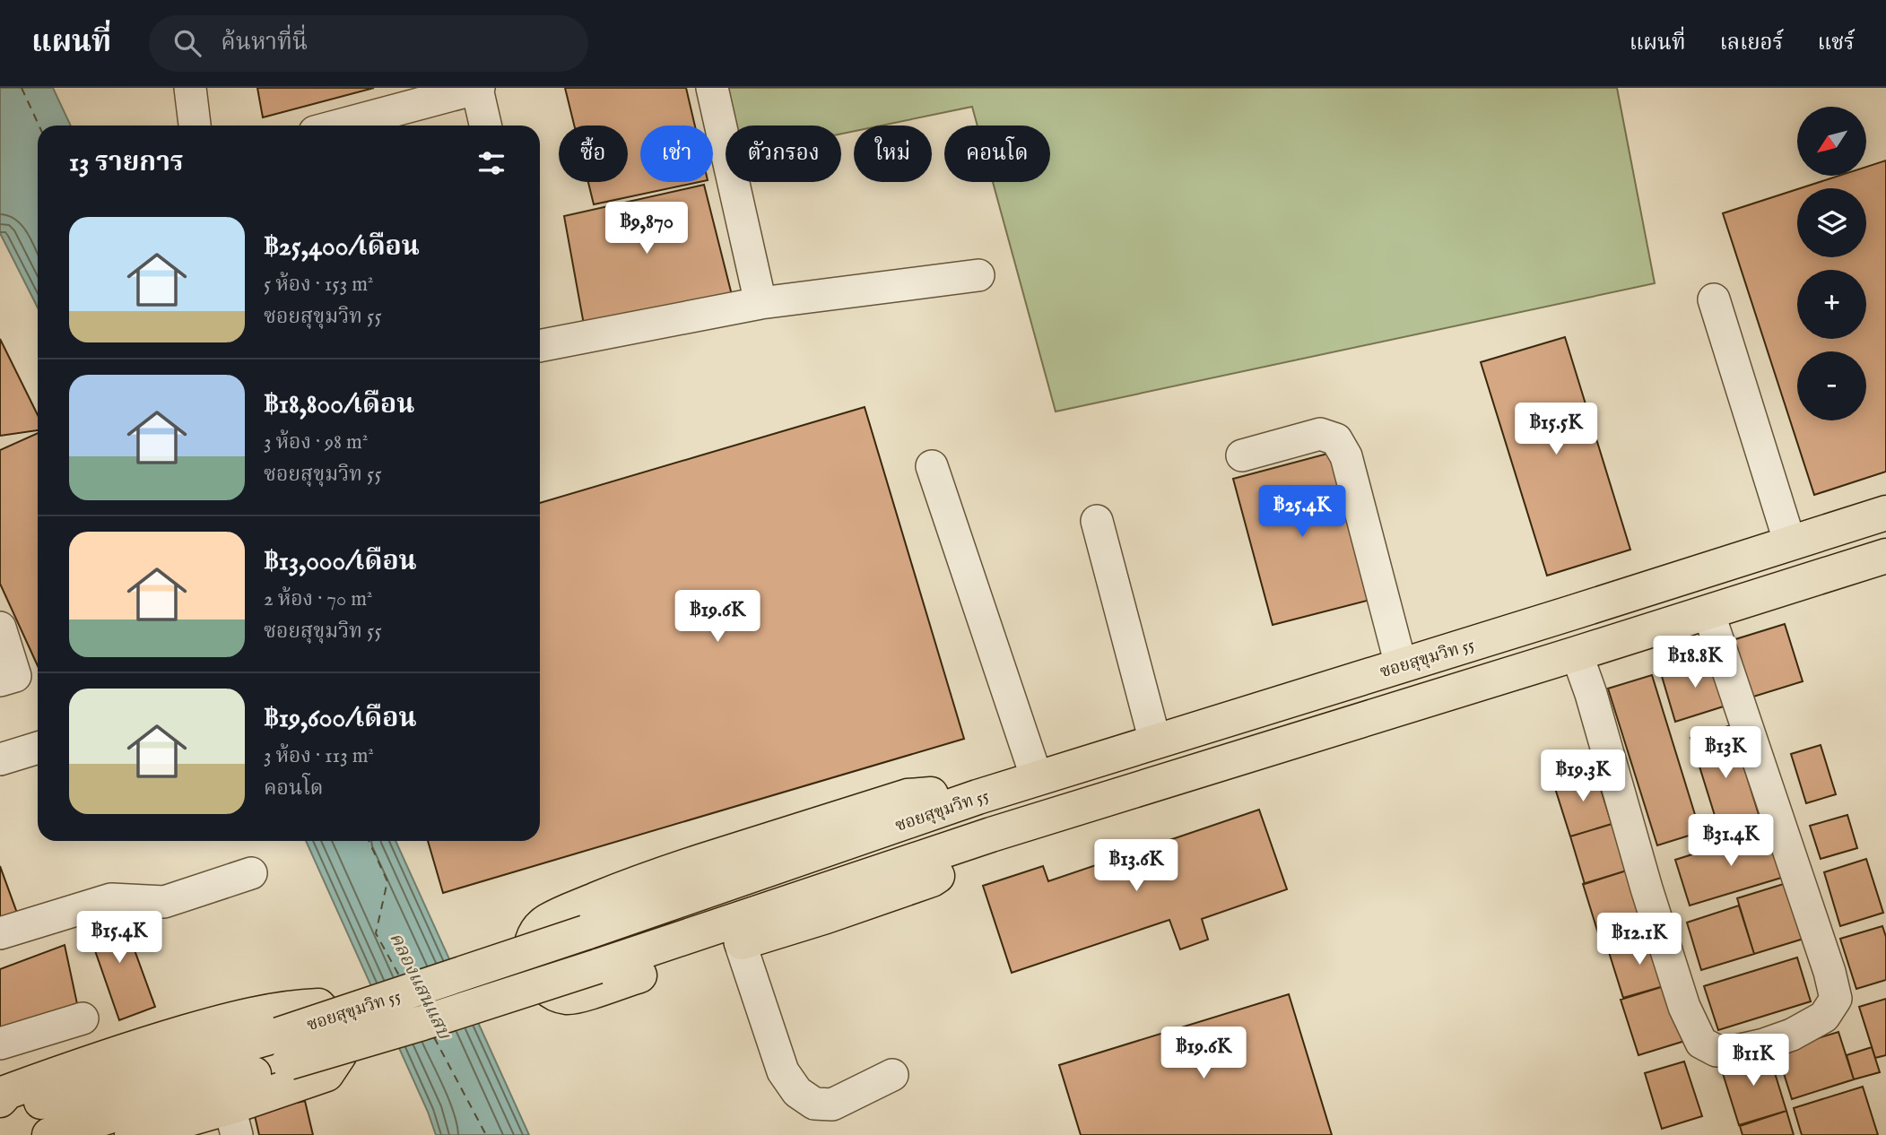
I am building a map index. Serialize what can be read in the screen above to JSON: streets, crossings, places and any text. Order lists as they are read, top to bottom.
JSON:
{
  "streets": {
    "main road": ["ซอยสุขุมวิท 55"]
  },
  "water": ["คลองแสนแสบ"],
  "north": "bottom left",
  "page": {
    "header": "แผนที่",
    "search": "ค้นหาที่นี่",
    "nav": ["แผนที่", "เลเยอร์", "แชร์"],
    "map_buttons": ["+", "−"],
    "chip": [
      "ซื้อ",
      "เช่า",
      "ตัวกรอง",
      "ใหม่",
      "คอนโด"
    ],
    "heading": "13 รายการ",
    "list": [
      {
        "name": "฿25,400/เดือน",
        "note": "5 ห้อง · 153 m² · ซอยสุขุมวิท 55"
      },
      {
        "name": "฿18,800/เดือน",
        "note": "3 ห้อง · 98 m² · ซอยสุขุมวิท 55"
      },
      {
        "name": "฿13,000/เดือน",
        "note": "2 ห้อง · 70 m² · ซอยสุขุมวิท 55"
      },
      {
        "name": "฿19,600/เดือน",
        "note": "3 ห้อง · 113 m² · คอนโด"
      }
    ],
    "price": [
      "฿9,870",
      "฿15.5K",
      "฿25.4K",
      "฿19.6K",
      "฿18.8K",
      "฿13K",
      "฿19.3K",
      "฿31.4K",
      "฿13.6K",
      "฿15.4K",
      "฿12.1K",
      "฿19.6K",
      "฿11K"
    ]
  }
}
